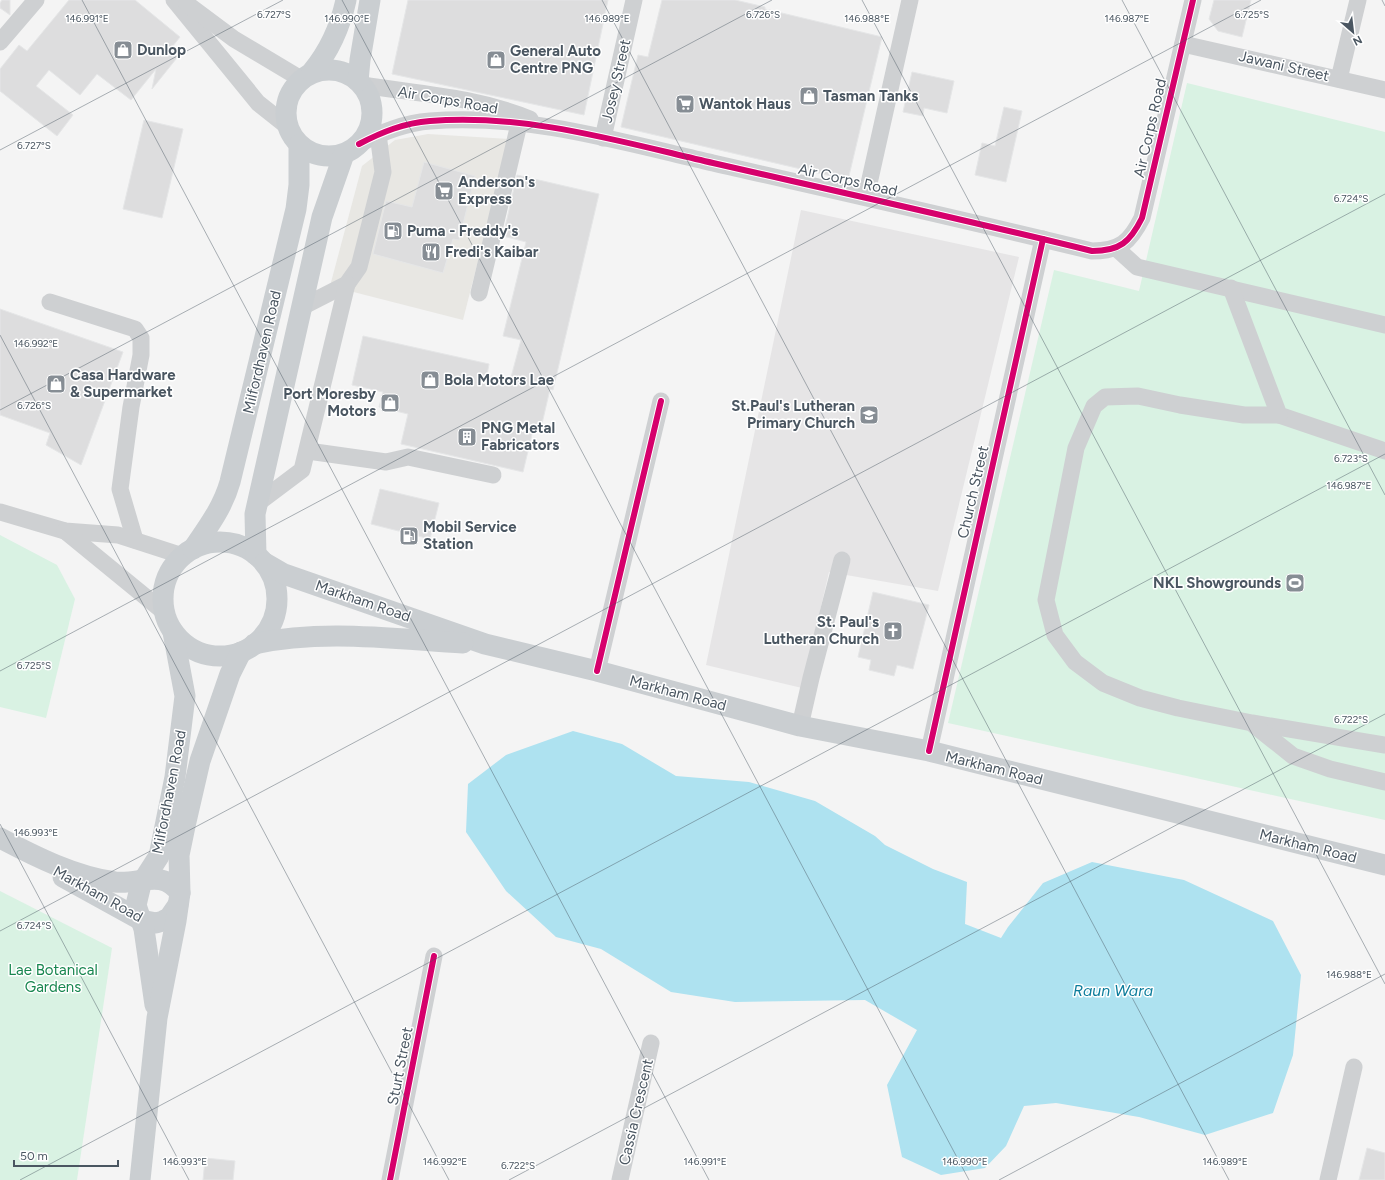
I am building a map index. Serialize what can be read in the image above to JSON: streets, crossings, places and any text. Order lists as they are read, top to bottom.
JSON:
{
  "streets": {
    "main road": ["Milfordhaven Road", "Markham Road"],
    "street": [
      "Jawani Street",
      "Josey Street",
      "Air Corps Road",
      "Church Street",
      "Sturt Street",
      "Cassia Crescent"
    ]
  },
  "crossings": [
    ["Jawani Street", "Air Corps Road"],
    ["Josey Street", "Air Corps Road"],
    ["Air Corps Road", "Milfordhaven Road"],
    ["Air Corps Road", "Church Street"],
    ["Milfordhaven Road", "Markham Road"],
    ["Church Street", "Markham Road"]
  ],
  "water": ["Raun Wara"],
  "parks": ["Lae Botanical Gardens"],
  "places": {
    "shop": [
      "Dunlop",
      "General Auto Centre PNG",
      "Tasman Tanks",
      "Bola Motors Lae",
      "Casa Hardware & Supermarket",
      "Port Moresby Motors"
    ],
    "supermarket": ["Wantok Haus", "Anderson's Express"],
    "fuel station": ["Puma - Freddy's", "Mobil Service Station"],
    "restaurant": ["Fredi's Kaibar"],
    "school or university": ["St.Paul's Lutheran Primary Church"],
    "building": ["PNG Metal Fabricators"],
    "sports": ["NKL Showgrounds"],
    "church": ["St. Paul's Lutheran Church"]
  },
  "scale_bar": "50 m",
  "north": "bottom right",
  "coordinates": [
    "6.727°S",
    "6.726°S",
    "6.725°S",
    "146.988°E",
    "146.987°E",
    "146.991°E",
    "146.990°E",
    "146.989°E",
    "6.724°S",
    "146.992°E",
    "6.723°S",
    "6.722°S",
    "146.993°E"
  ]
}
